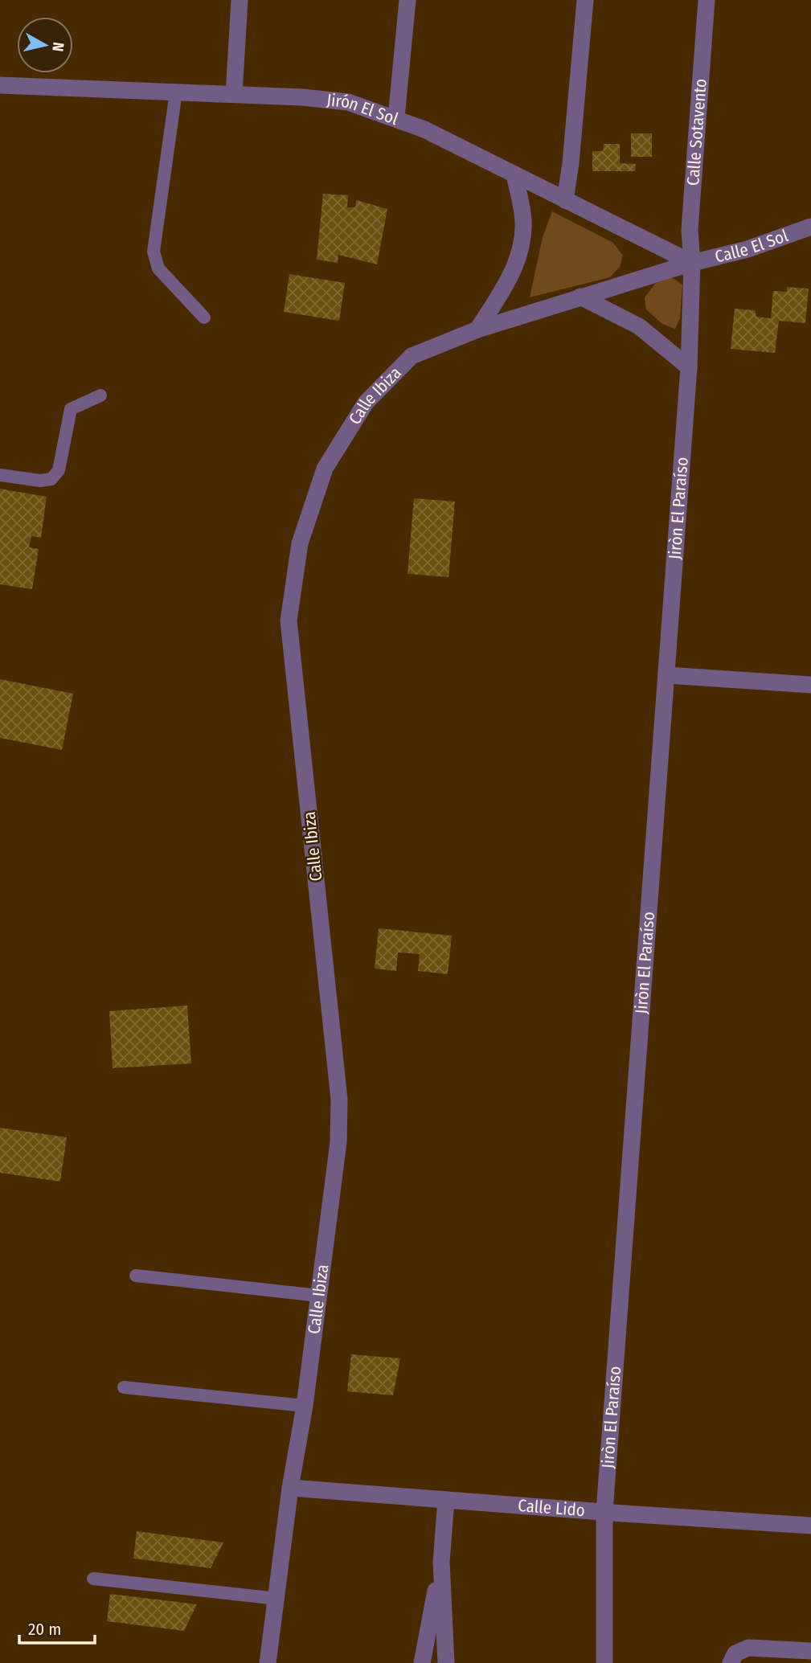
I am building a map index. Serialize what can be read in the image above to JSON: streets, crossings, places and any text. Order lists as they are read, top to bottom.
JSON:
{
  "streets": {
    "street": [
      "Jirón El Sol",
      "Calle Sotavento",
      "Calle El Sol",
      "Calle Ibiza",
      "Jiròn El Paraíso",
      "Calle Lido"
    ]
  },
  "crossings": [
    ["Jirón El Sol", "Calle Sotavento"],
    ["Jirón El Sol", "Calle El Sol"],
    ["Jirón El Sol", "Calle Ibiza"],
    ["Jirón El Sol", "Jiròn El Paraíso"],
    ["Calle Sotavento", "Calle El Sol"],
    ["Calle Sotavento", "Calle Ibiza"],
    ["Calle Sotavento", "Jiròn El Paraíso"],
    ["Calle El Sol", "Calle Ibiza"],
    ["Calle El Sol", "Jiròn El Paraíso"],
    ["Calle Ibiza", "Jiròn El Paraíso"],
    ["Calle Ibiza", "Calle Lido"],
    ["Jiròn El Paraíso", "Calle Lido"]
  ],
  "scale_bar": "20 m",
  "north": "right"
}
